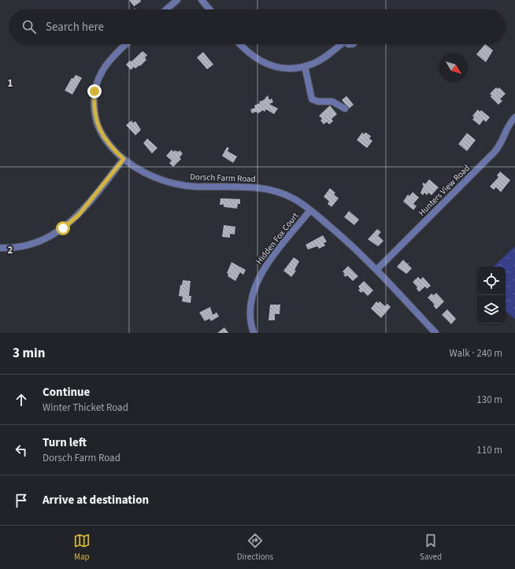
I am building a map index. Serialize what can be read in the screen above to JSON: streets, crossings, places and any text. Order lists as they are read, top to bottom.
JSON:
{
  "streets": {
    "street": ["Dorsch Farm Road", "Hunters View Road", "Hidden Fox Court"]
  },
  "crossings": [
    ["Dorsch Farm Road", "Hunters View Road"],
    ["Dorsch Farm Road", "Hidden Fox Court"]
  ],
  "north": "bottom right",
  "page": {
    "search": "Search here",
    "heading": ["3 min", "Walk · 240 m"],
    "list": [
      ["Continue", "Winter Thicket Road", "130 m"],
      ["Turn left", "Dorsch Farm Road", "110 m"],
      "Arrive at destination"
    ],
    "nav": ["Map", "Directions", "Saved"]
  },
  "grid": {
    "rows": ["1", "2"]
  }
}
